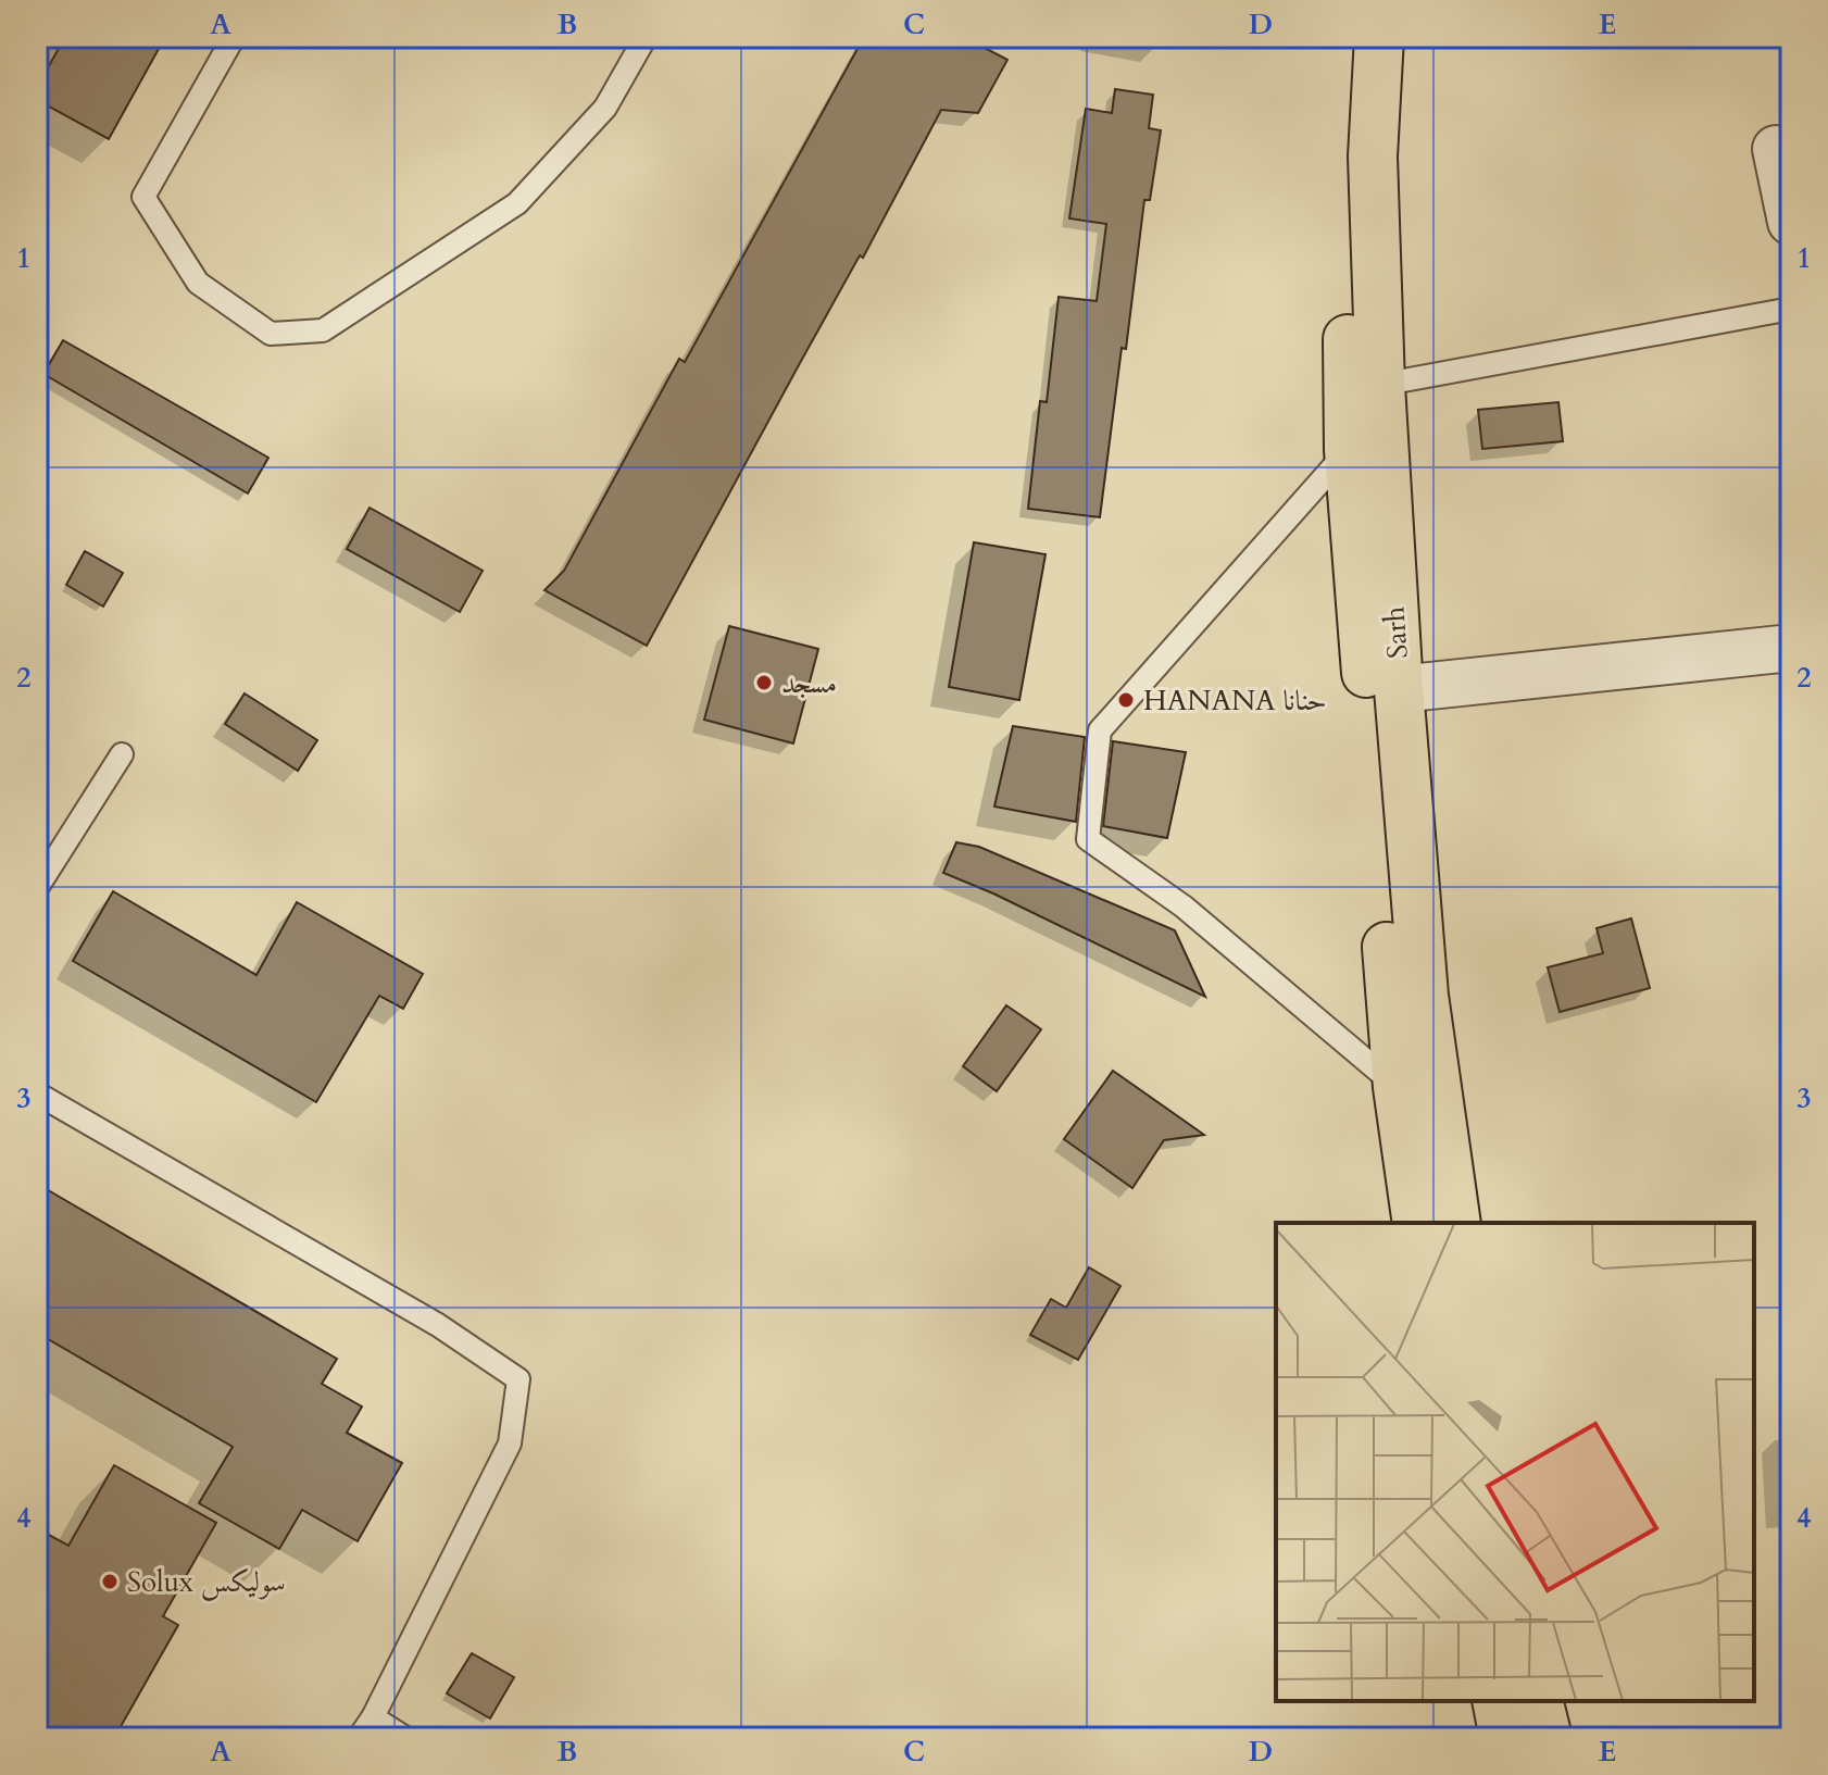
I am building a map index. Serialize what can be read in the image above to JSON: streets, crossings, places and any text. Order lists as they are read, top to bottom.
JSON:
{
  "streets": {
    "highway": ["Sarh"]
  },
  "places": ["مسجد", "HANANA حنانا", "Solux سوليكس"],
  "grid": {
    "columns": [
      "A",
      "B",
      "C",
      "D",
      "E"
    ],
    "rows": [
      "1",
      "2",
      "3",
      "4"
    ]
  }
}
